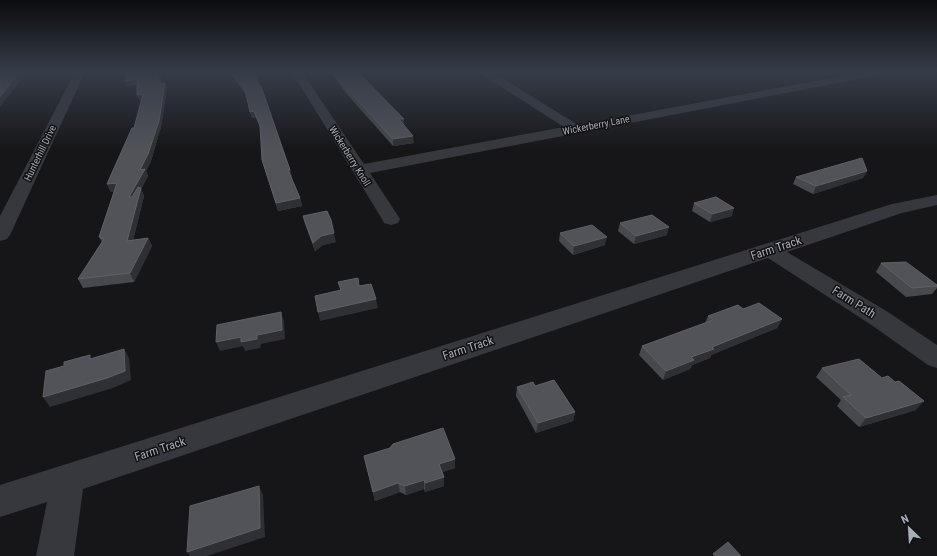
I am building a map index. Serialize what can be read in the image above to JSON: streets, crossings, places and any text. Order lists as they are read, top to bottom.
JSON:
{
  "streets": {
    "street": [
      "Wickerberry Lane",
      "Hunterhill Drive",
      "Wickerberry Knoll",
      "Farm Track",
      "Farm Path"
    ]
  },
  "crossings": [
    ["Wickerberry Lane", "Wickerberry Knoll"],
    ["Farm Track", "Farm Path"]
  ],
  "north": "top left"
}
